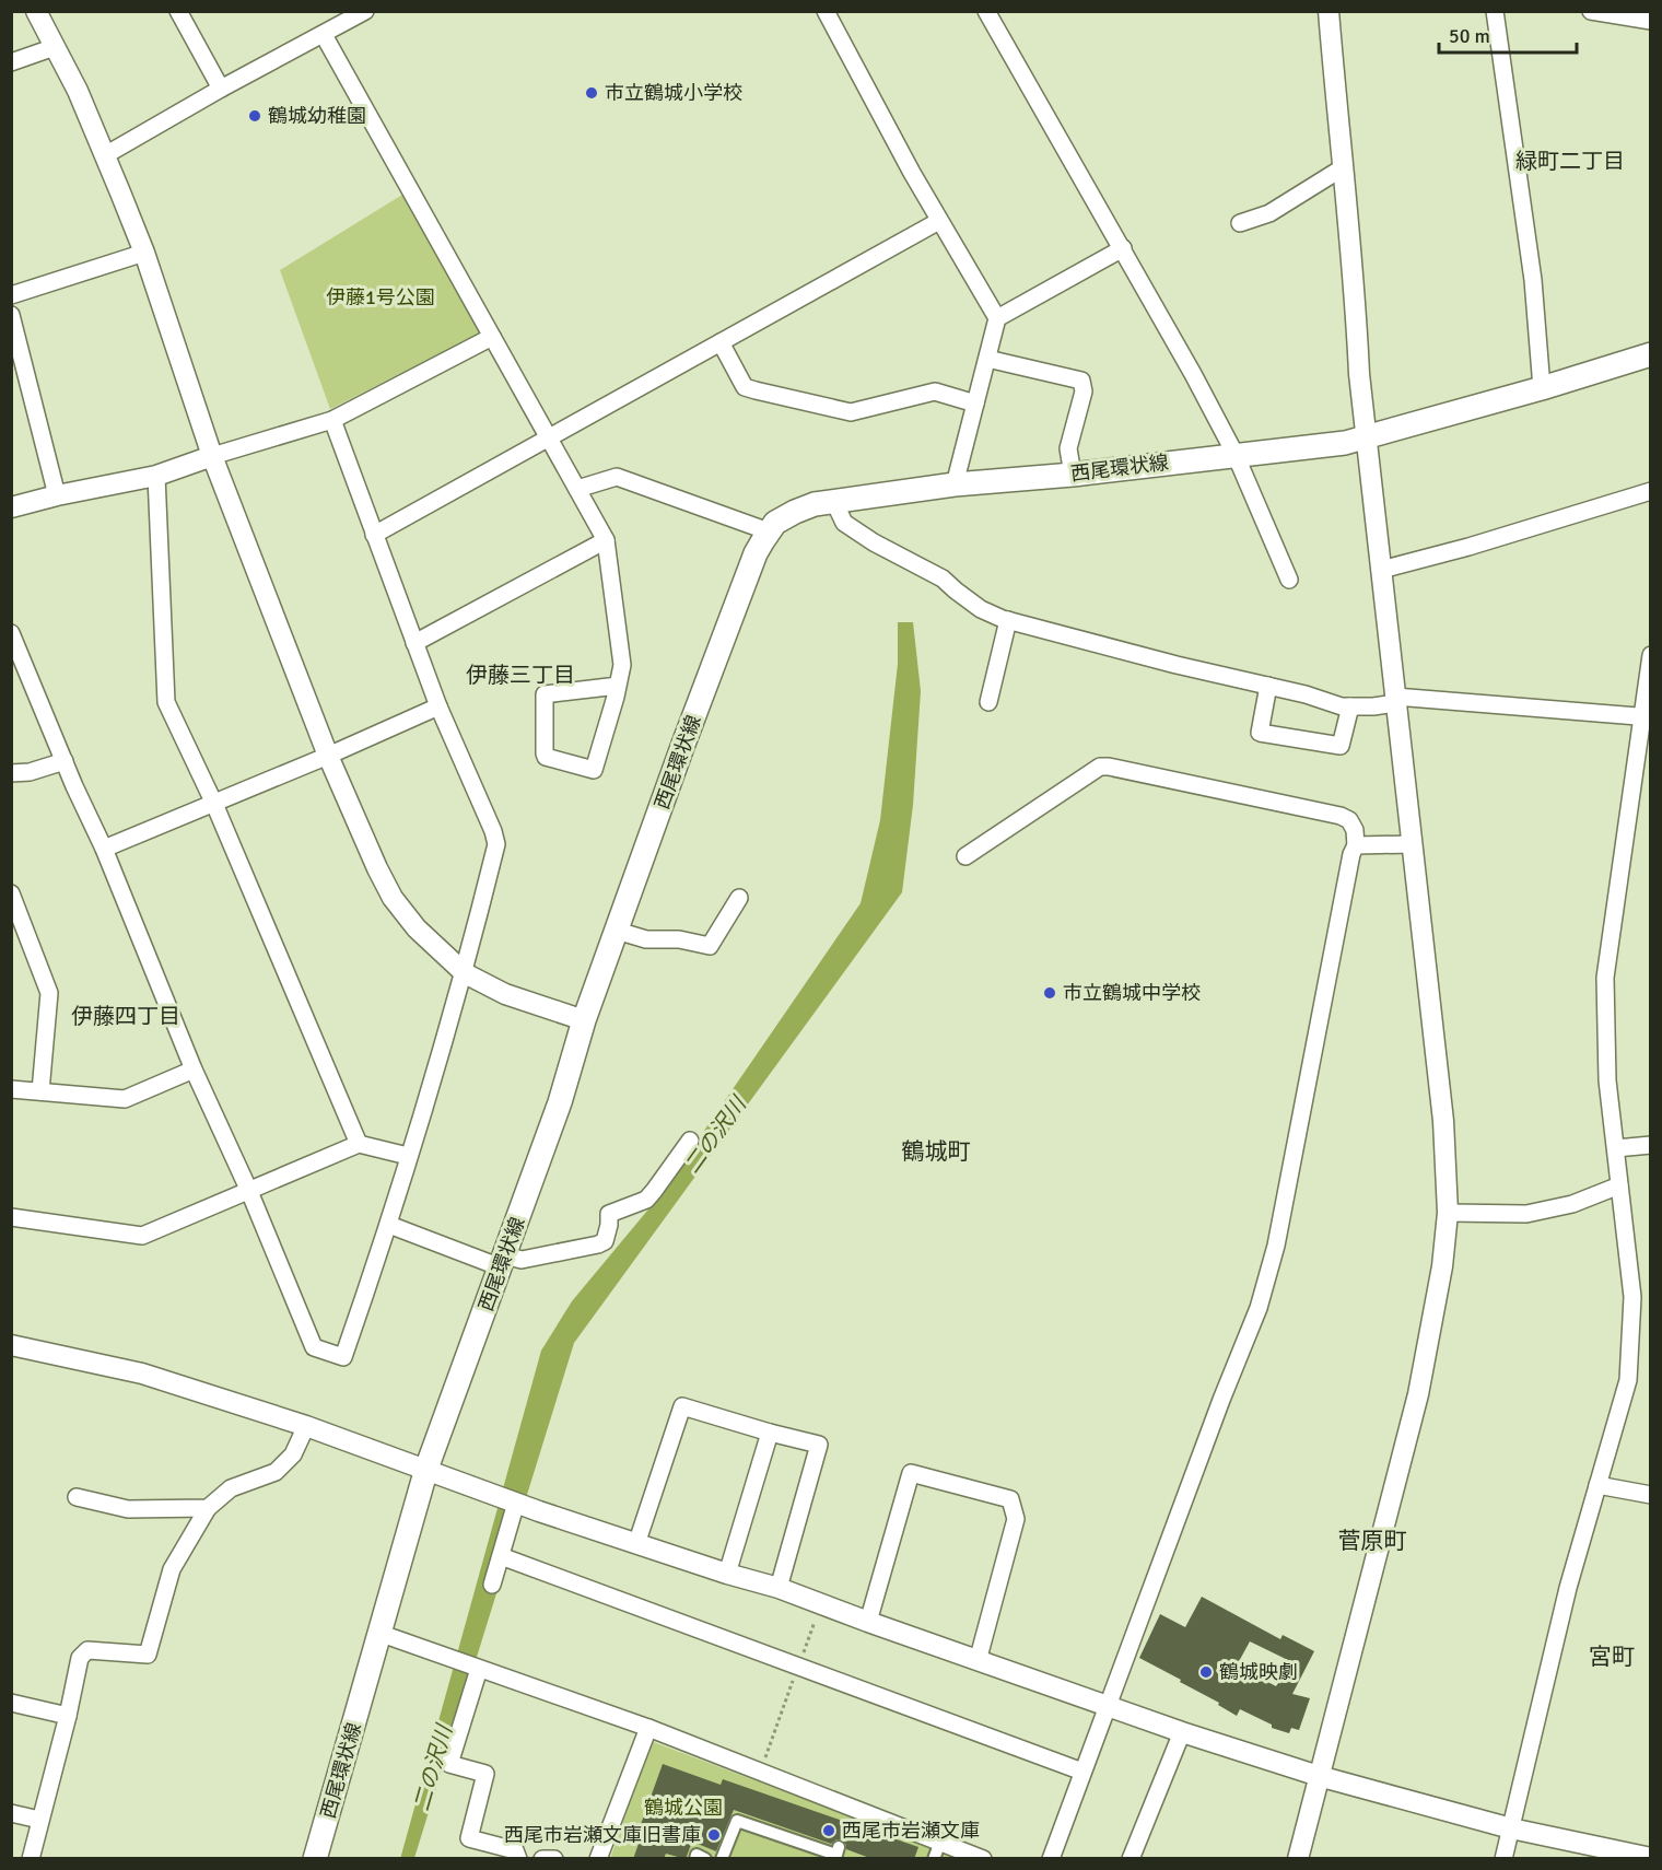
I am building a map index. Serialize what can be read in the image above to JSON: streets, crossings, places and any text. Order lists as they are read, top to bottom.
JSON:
{
  "streets": {
    "main road": ["西尾環状線"]
  },
  "districts": [
    "緑町二丁目",
    "伊藤三丁目",
    "伊藤四丁目",
    "鶴城町",
    "菅原町",
    "宮町"
  ],
  "water": ["二の沢川"],
  "parks": ["伊藤1号公園", "鶴城公園"],
  "places": [
    "市立鶴城小学校",
    "鶴城幼稚園",
    "市立鶴城中学校",
    "鶴城映劇",
    "西尾市岩瀬文庫",
    "西尾市岩瀬文庫旧書庫"
  ],
  "scale_bar": "50 m"
}
